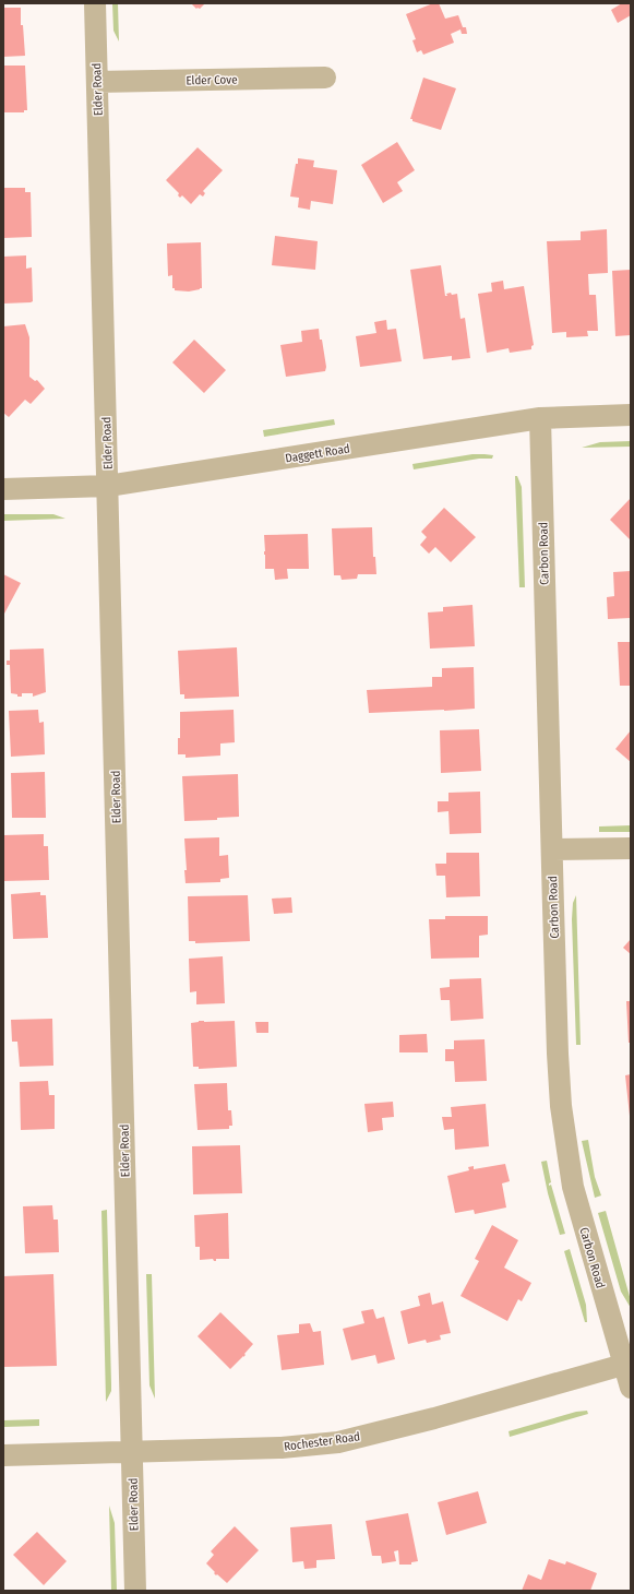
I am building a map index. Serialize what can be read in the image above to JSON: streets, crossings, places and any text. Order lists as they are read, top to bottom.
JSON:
{
  "streets": {
    "street": [
      "Elder Cove",
      "Elder Road",
      "Daggett Road",
      "Carbon Road",
      "Rochester Road"
    ]
  },
  "crossings": [
    ["Elder Cove", "Elder Road"],
    ["Elder Road", "Daggett Road"],
    ["Elder Road", "Rochester Road"],
    ["Daggett Road", "Carbon Road"],
    ["Carbon Road", "Rochester Road"]
  ]
}
